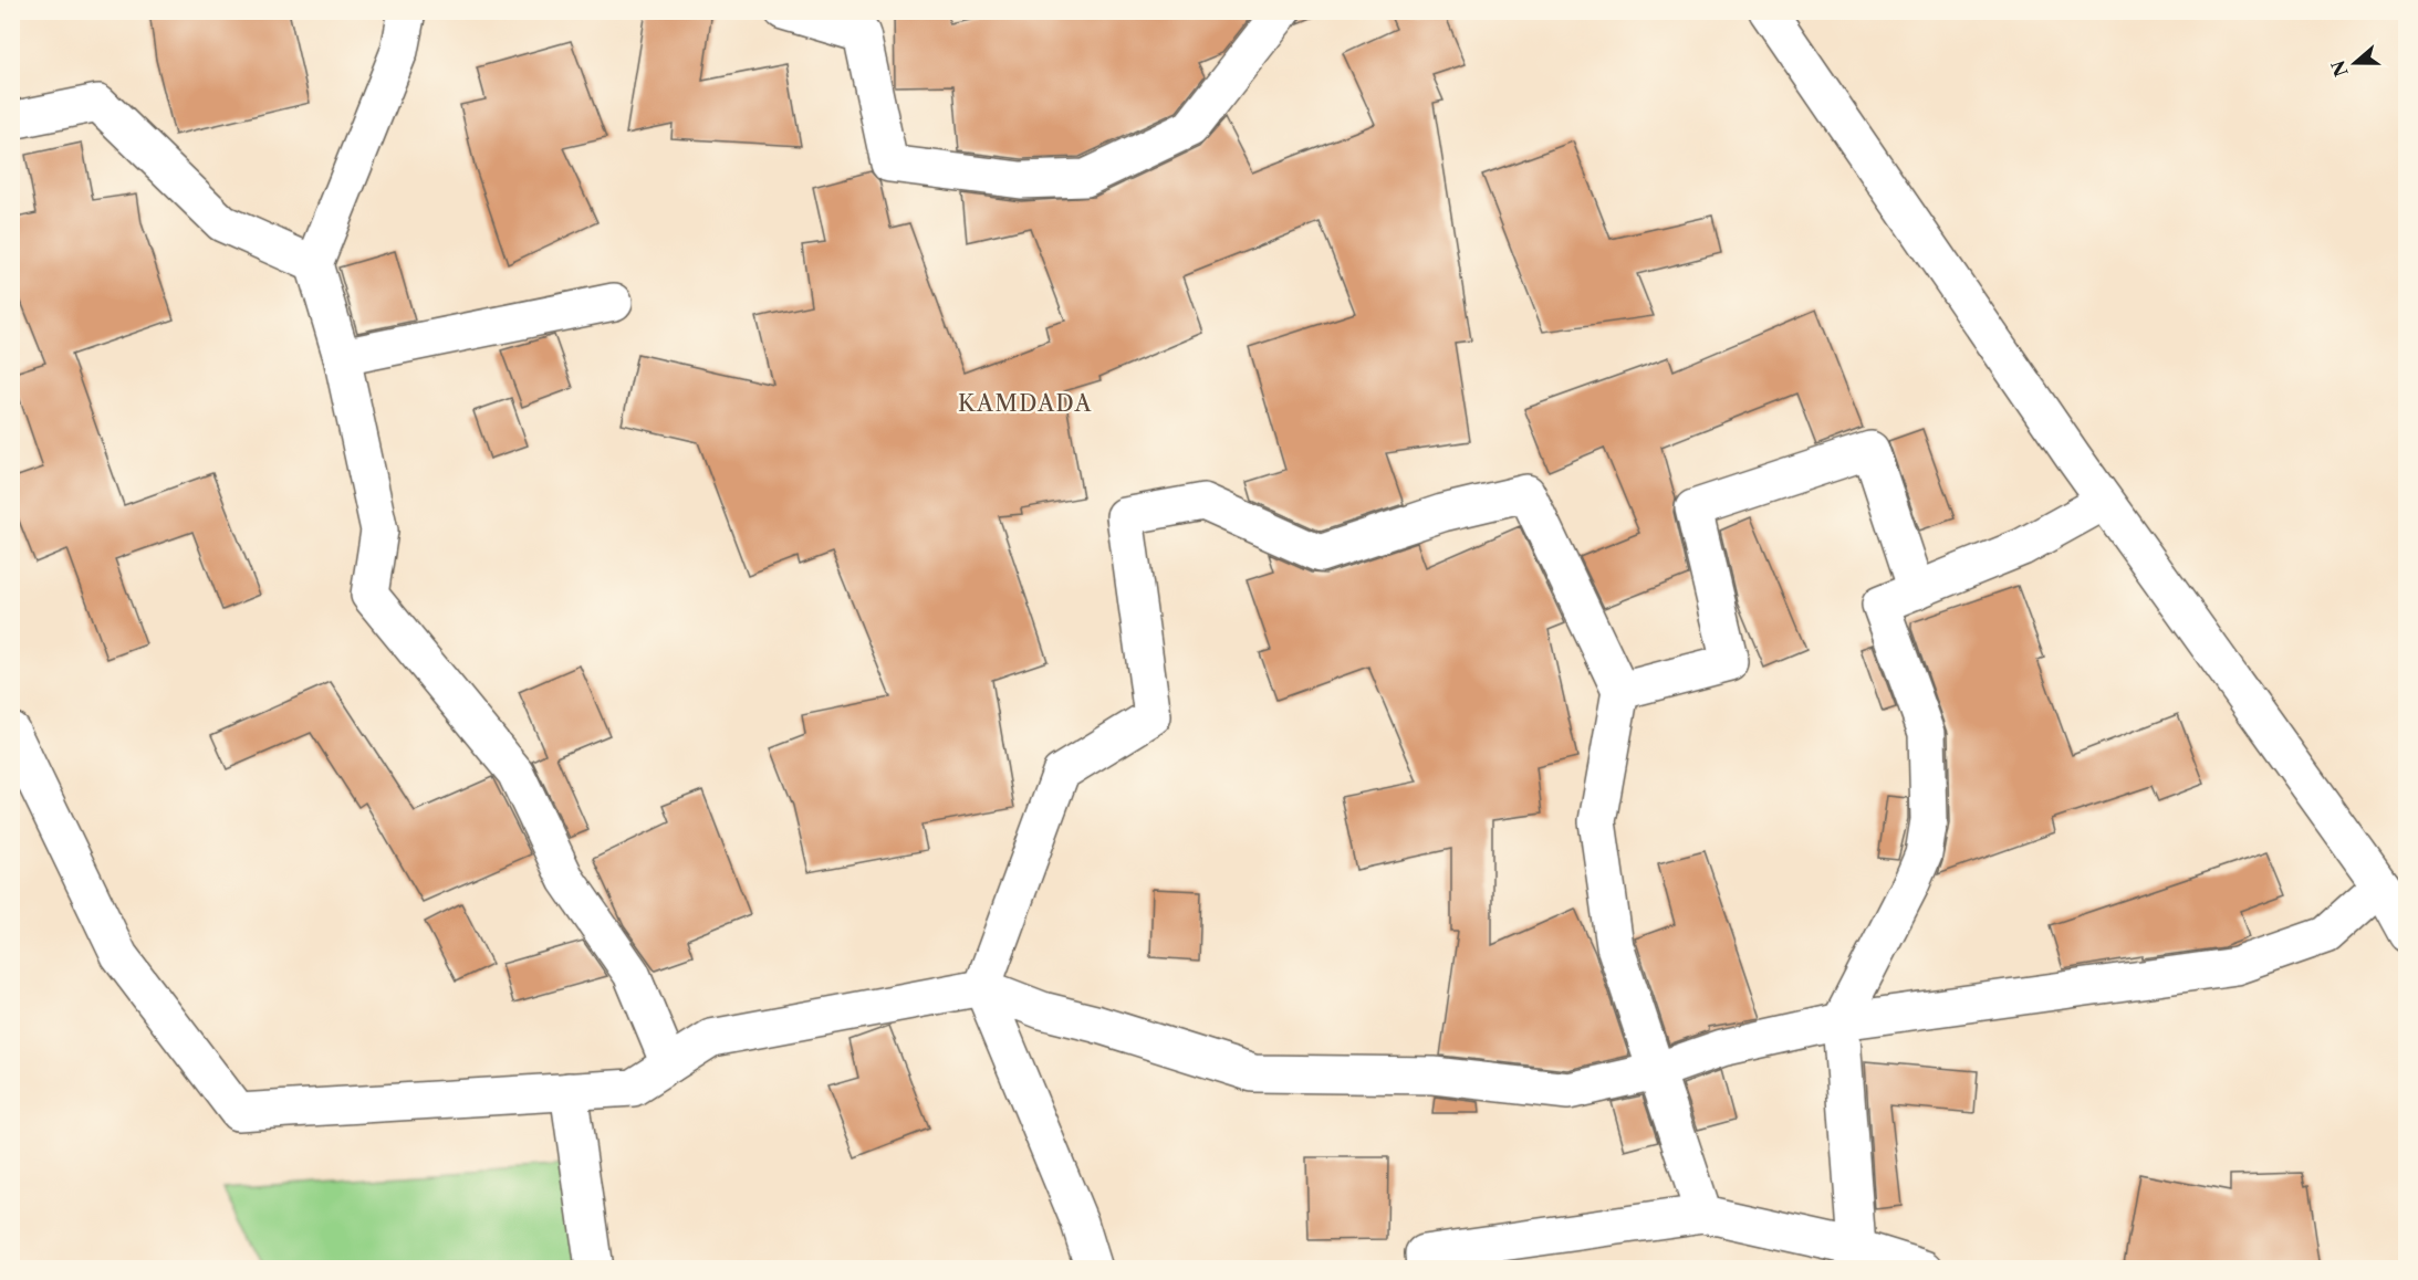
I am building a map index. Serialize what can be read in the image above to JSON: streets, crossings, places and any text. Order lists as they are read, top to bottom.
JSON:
{
  "districts": ["KAMDADA"],
  "north": "left"
}
